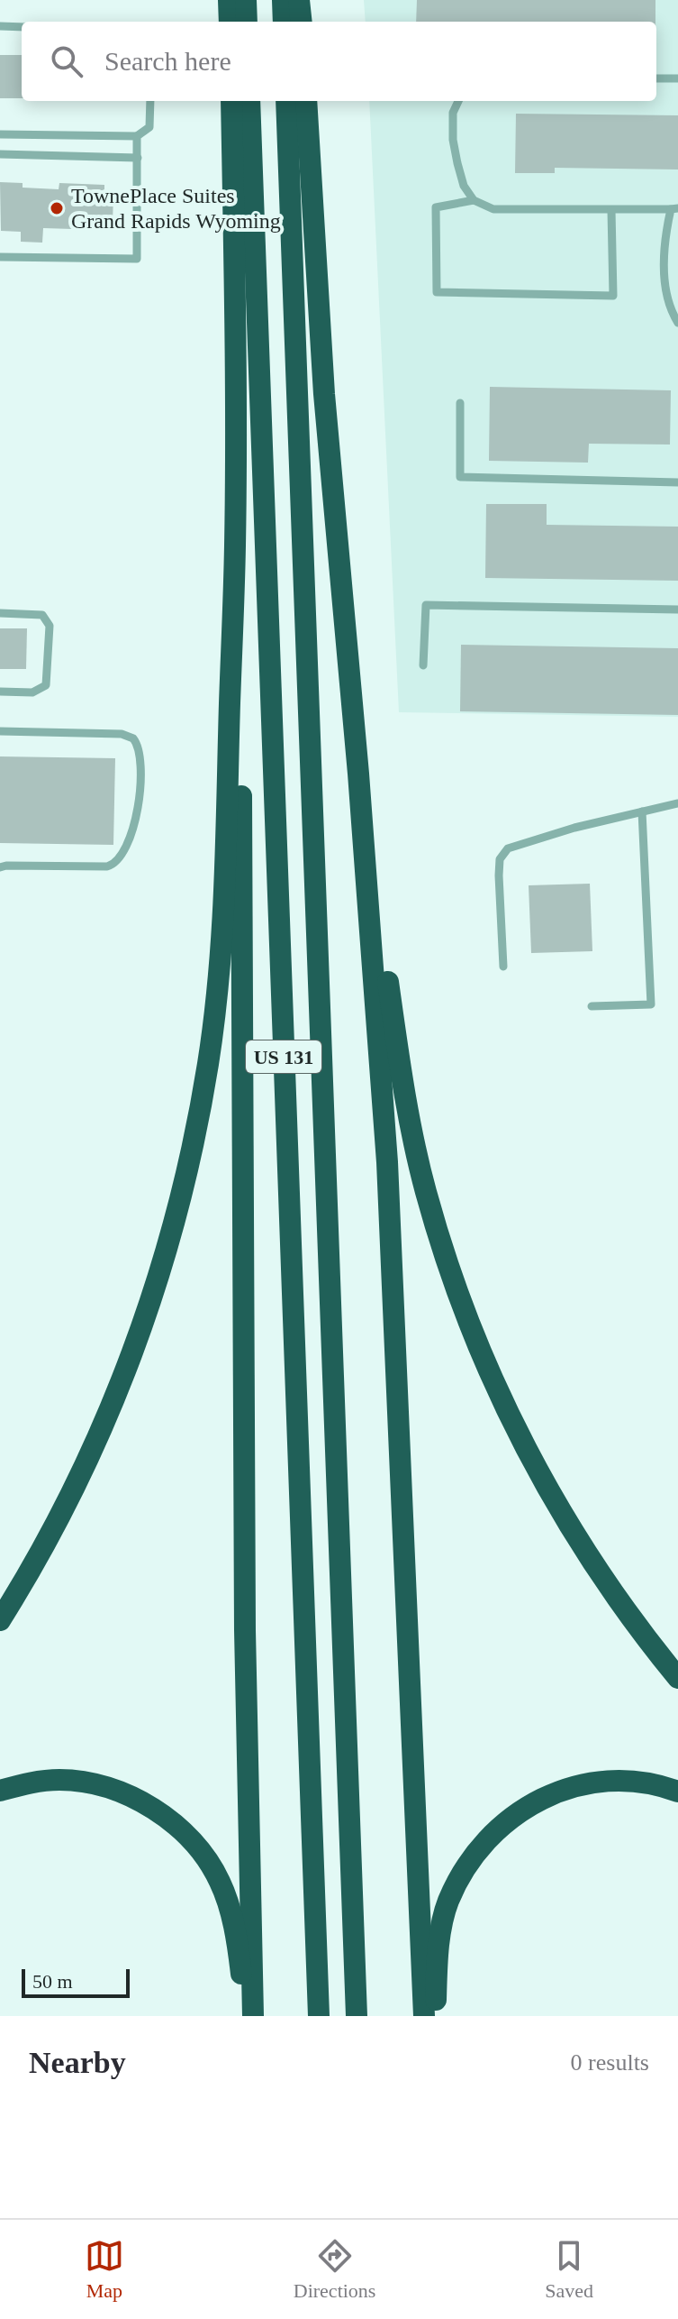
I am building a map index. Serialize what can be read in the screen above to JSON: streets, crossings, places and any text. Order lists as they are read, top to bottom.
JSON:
{
  "streets": {
    "highway": ["US 131"]
  },
  "places": ["TownePlace Suites Grand Rapids Wyoming"],
  "scale_bar": "50 m",
  "page": {
    "search": "Search here",
    "scale": "50 m",
    "heading": ["Nearby", "0 results"],
    "nav": ["Map", "Directions", "Saved"]
  }
}
